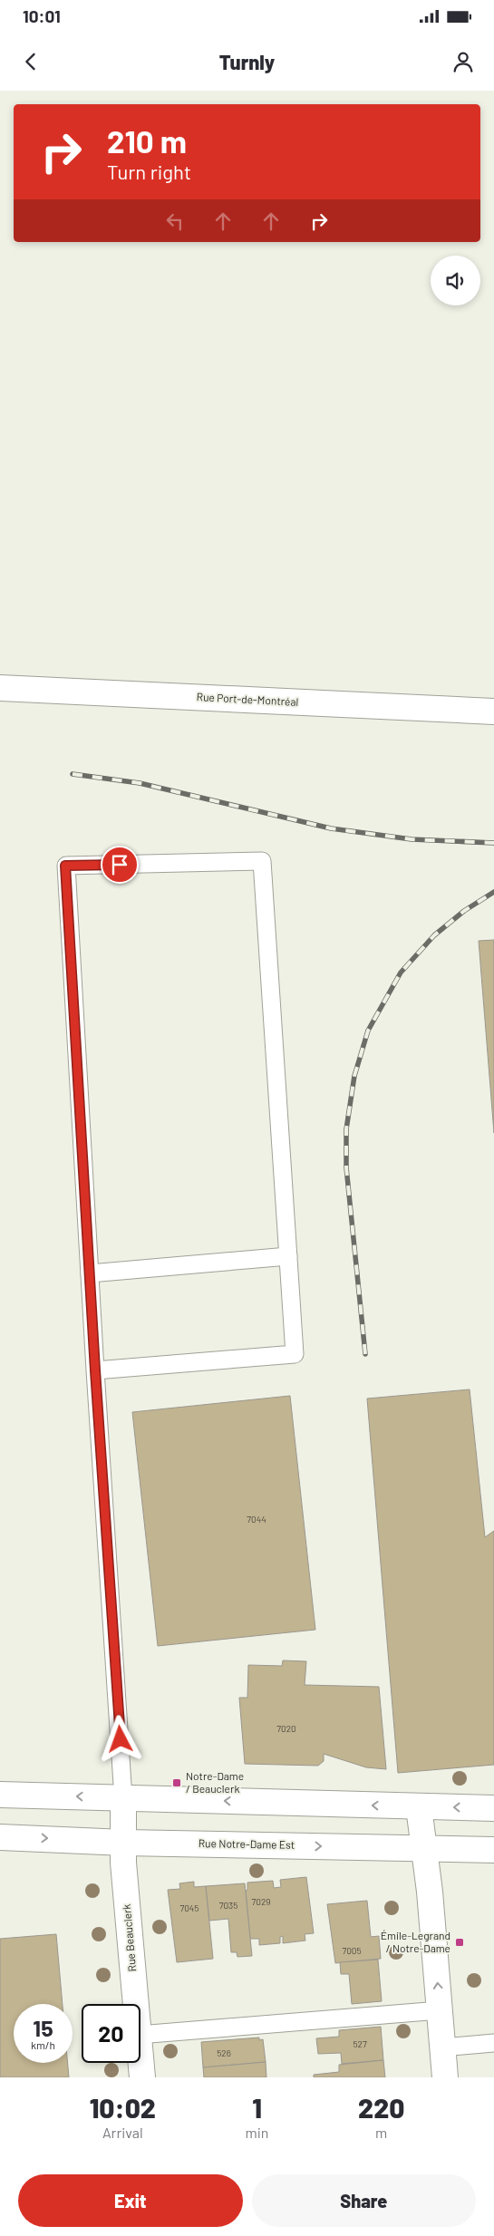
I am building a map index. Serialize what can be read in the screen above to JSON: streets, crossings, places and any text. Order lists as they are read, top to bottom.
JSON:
{
  "streets": {
    "street": ["Rue Port-de-Montréal", "Rue Notre-Dame Est", "Rue Beauclerk"]
  },
  "crossings": [
    ["Rue Notre-Dame Est", "Rue Beauclerk"]
  ],
  "places": {
    "transit": ["Notre-Dame / Beauclerk", "Émile-Legrand / Notre-Dame"]
  },
  "house_numbers": [
    "7044",
    "7020",
    "7029",
    "7035",
    "7045",
    "7005",
    "527",
    "526"
  ],
  "page": {
    "status": "10:01",
    "header": "Turnly",
    "turn": ["210 m", "Turn right"],
    "speed": "15 km/h",
    "limit": "20",
    "eta": [
      "10:02",
      "Arrival",
      "1",
      "min",
      "220",
      "m"
    ],
    "buttons": ["Exit", "Share"]
  }
}
